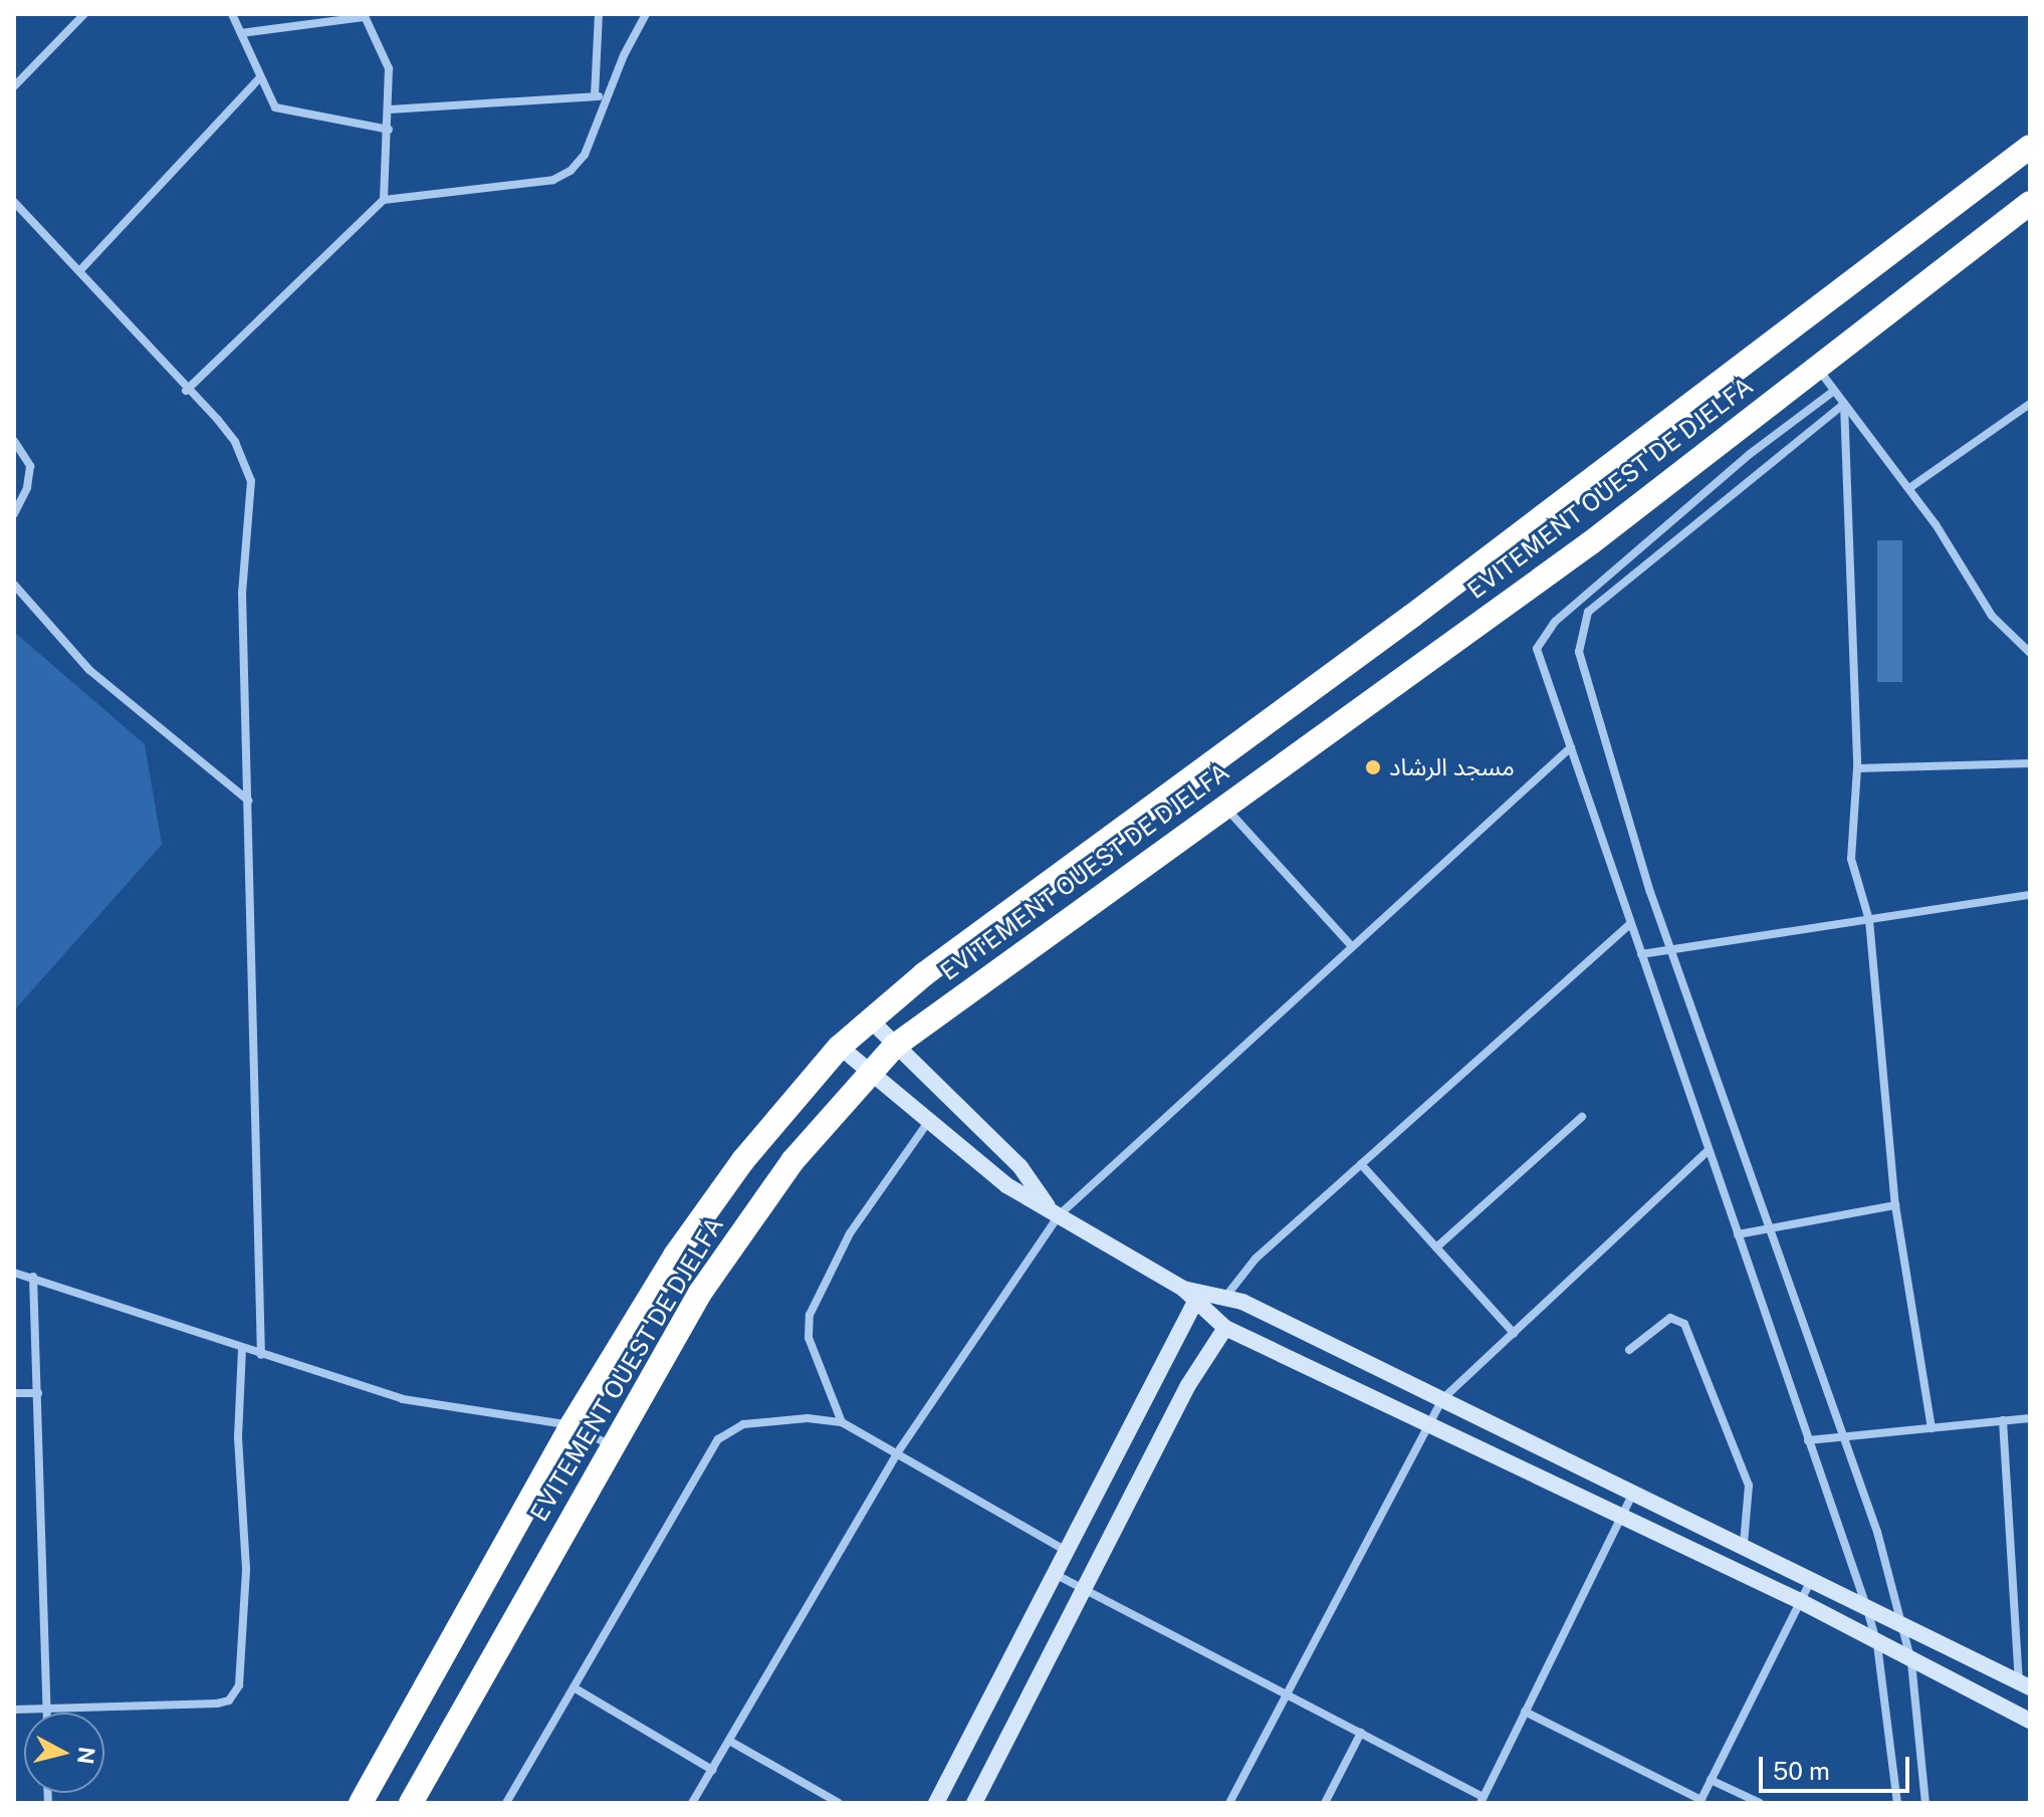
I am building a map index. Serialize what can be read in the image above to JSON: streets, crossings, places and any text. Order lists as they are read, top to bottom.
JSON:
{
  "streets": {
    "highway": ["EVITEMENT OUEST DE DJELFA"]
  },
  "places": ["مسجد الرشاد"],
  "scale_bar": "50 m",
  "north": "right"
}
